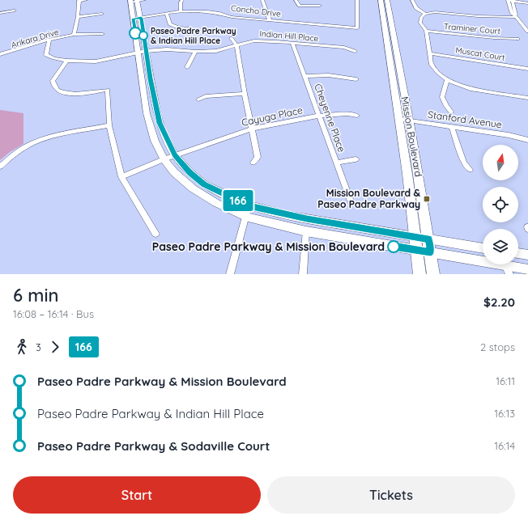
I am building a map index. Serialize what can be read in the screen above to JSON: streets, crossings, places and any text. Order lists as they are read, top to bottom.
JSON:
{
  "streets": {
    "main road": ["Mission Boulevard"],
    "street": [
      "Concho Drive",
      "Traminer Court",
      "Indian Hill Place",
      "Arikara Drive",
      "Muscat Court",
      "Cayuga Place",
      "Cheyenne Place",
      "Stanford Avenue"
    ]
  },
  "crossings": [
    ["Indian Hill Place", "Arikara Drive"],
    ["Indian Hill Place", "Cheyenne Place"],
    ["Cayuga Place", "Cheyenne Place"],
    ["Stanford Avenue", "Mission Boulevard"]
  ],
  "places": {
    "other": ["Paseo Padre Parkway & Indian Hill Place", "Paseo Padre Parkway & Mission Boulevard"],
    "transit": ["Mission Boulevard & Paseo Padre Parkway"]
  },
  "lines": ["bus line 166"],
  "north": "top",
  "page": {
    "on_map": "166",
    "heading": ["6 min", "16:08 – 16:14 · Bus", "$2.20"],
    "legs": ["3", "166", "2 stops"],
    "list": [
      {
        "name": "Paseo Padre Parkway & Mission Boulevard",
        "value": "16:11"
      },
      {
        "name": "Paseo Padre Parkway & Indian Hill Place",
        "value": "16:13"
      },
      {
        "name": "Paseo Padre Parkway & Sodaville Court",
        "value": "16:14"
      }
    ],
    "buttons": ["Start", "Tickets"]
  }
}
